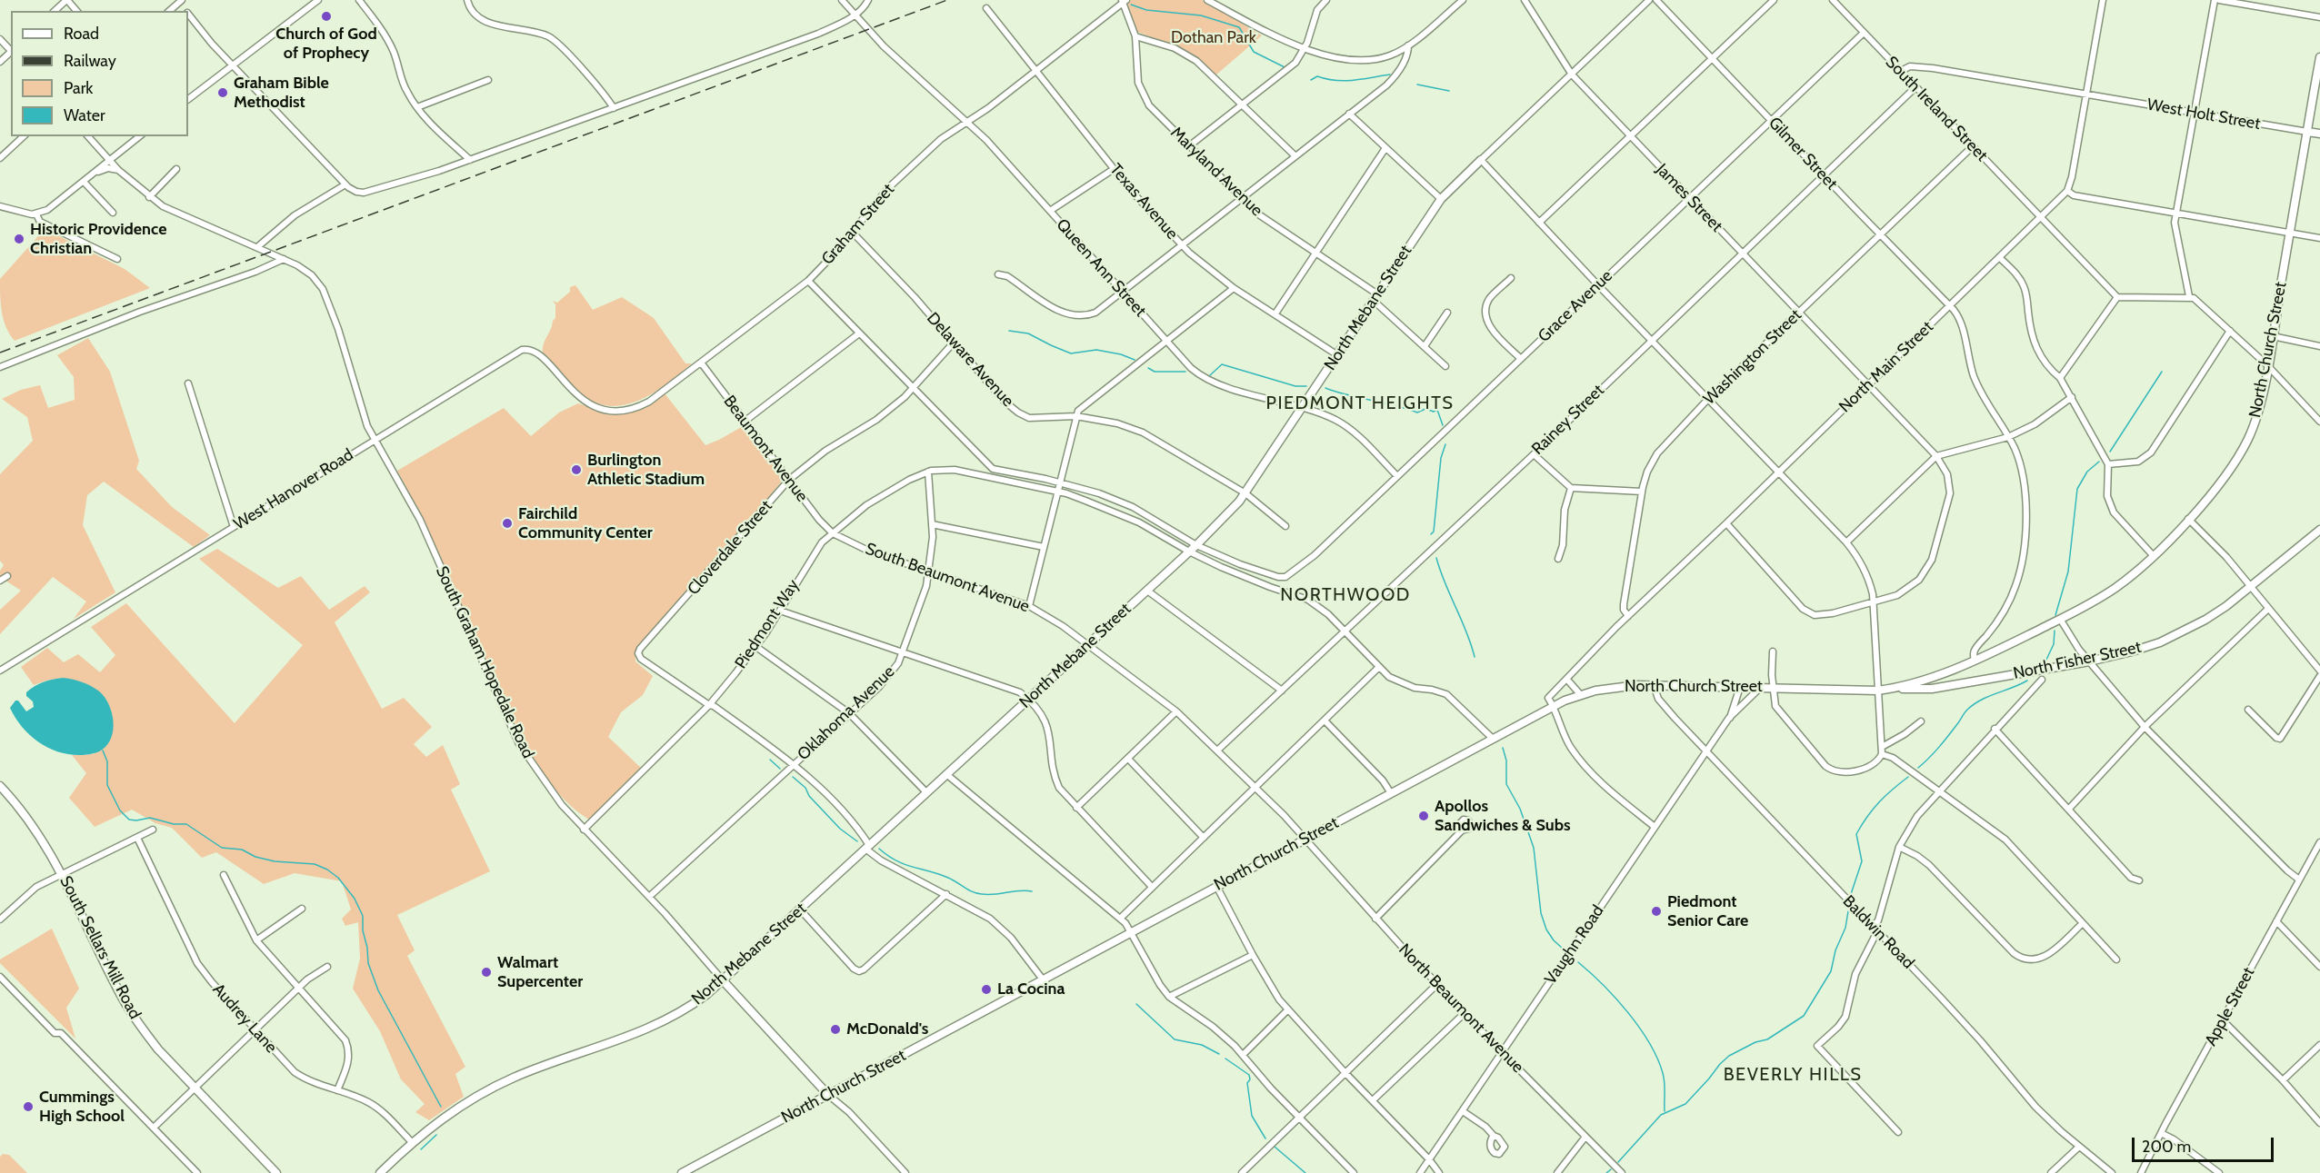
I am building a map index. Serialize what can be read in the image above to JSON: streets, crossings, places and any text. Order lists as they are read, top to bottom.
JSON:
{
  "streets": {
    "main road": [
      "West Holt Street",
      "North Mebane Street",
      "North Church Street",
      "North Fisher Street",
      "South Graham Hopedale Road",
      "South Sellars Mill Road"
    ],
    "street": [
      "South Ireland Street",
      "Gilmer Street",
      "Maryland Avenue",
      "James Street",
      "Texas Avenue",
      "Graham Street",
      "Queen Ann Street",
      "Grace Avenue",
      "Washington Street",
      "Delaware Avenue",
      "North Main Street",
      "Rainey Street",
      "Beaumont Avenue",
      "West Hanover Road",
      "Cloverdale Street",
      "South Beaumont Avenue",
      "Piedmont Way",
      "Oklahoma Avenue",
      "Baldwin Road",
      "Vaughn Road",
      "Apple Street",
      "North Beaumont Avenue",
      "Audrey Lane"
    ]
  },
  "crossings": [
    ["South Ireland Street", "West Holt Street"],
    ["South Ireland Street", "Grace Avenue"],
    ["South Ireland Street", "Washington Street"],
    ["South Ireland Street", "North Main Street"],
    ["South Ireland Street", "Rainey Street"],
    ["West Holt Street", "North Church Street"],
    ["Gilmer Street", "Grace Avenue"],
    ["Gilmer Street", "North Church Street"],
    ["Gilmer Street", "Washington Street"],
    ["Gilmer Street", "North Main Street"],
    ["Gilmer Street", "Rainey Street"],
    ["Maryland Avenue", "Graham Street"],
    ["Maryland Avenue", "North Mebane Street"],
    ["James Street", "Grace Avenue"],
    ["James Street", "North Mebane Street"],
    ["James Street", "Washington Street"],
    ["James Street", "North Main Street"],
    ["James Street", "Rainey Street"],
    ["Texas Avenue", "Graham Street"],
    ["Texas Avenue", "North Mebane Street"],
    ["Graham Street", "Queen Ann Street"],
    ["Graham Street", "Delaware Avenue"],
    ["Graham Street", "Beaumont Avenue"],
    ["Graham Street", "West Hanover Road"],
    ["Queen Ann Street", "Grace Avenue"],
    ["Queen Ann Street", "North Mebane Street"],
    ["North Mebane Street", "Delaware Avenue"],
    ["North Mebane Street", "South Beaumont Avenue"],
    ["North Mebane Street", "Piedmont Way"],
    ["North Mebane Street", "South Graham Hopedale Road"],
    ["North Mebane Street", "Audrey Lane"],
    ["North Church Street", "North Main Street"],
    ["North Church Street", "South Beaumont Avenue"],
    ["North Church Street", "Piedmont Way"],
    ["North Church Street", "North Fisher Street"],
    ["North Church Street", "South Graham Hopedale Road"],
    ["North Church Street", "Baldwin Road"],
    ["North Church Street", "Vaughn Road"],
    ["North Church Street", "North Beaumont Avenue"],
    ["Washington Street", "North Main Street"],
    ["Delaware Avenue", "Cloverdale Street"],
    ["Rainey Street", "South Beaumont Avenue"],
    ["Rainey Street", "Piedmont Way"],
    ["Beaumont Avenue", "Cloverdale Street"],
    ["Beaumont Avenue", "South Beaumont Avenue"],
    ["Beaumont Avenue", "Piedmont Way"],
    ["West Hanover Road", "South Graham Hopedale Road"],
    ["Cloverdale Street", "Piedmont Way"],
    ["South Beaumont Avenue", "Piedmont Way"],
    ["South Beaumont Avenue", "Oklahoma Avenue"],
    ["South Beaumont Avenue", "North Beaumont Avenue"],
    ["Piedmont Way", "South Graham Hopedale Road"],
    ["Piedmont Way", "Oklahoma Avenue"],
    ["South Graham Hopedale Road", "Oklahoma Avenue"],
    ["Baldwin Road", "Vaughn Road"],
    ["Vaughn Road", "North Beaumont Avenue"]
  ],
  "districts": ["PIEDMONT HEIGHTS", "NORTHWOOD", "BEVERLY HILLS"],
  "parks": ["Dothan Park"],
  "places": [
    "Church of God of Prophecy",
    "Graham Bible Methodist",
    "Historic Providence Christian",
    "Burlington Athletic Stadium",
    "Fairchild Community Center",
    "Apollos Sandwiches & Subs",
    "Piedmont Senior Care",
    "Walmart Supercenter",
    "La Cocina",
    "McDonald's",
    "Cummings High School"
  ],
  "legend": [
    "Road",
    "Railway",
    "Park",
    "Water"
  ],
  "scale_bar": "200 m"
}
